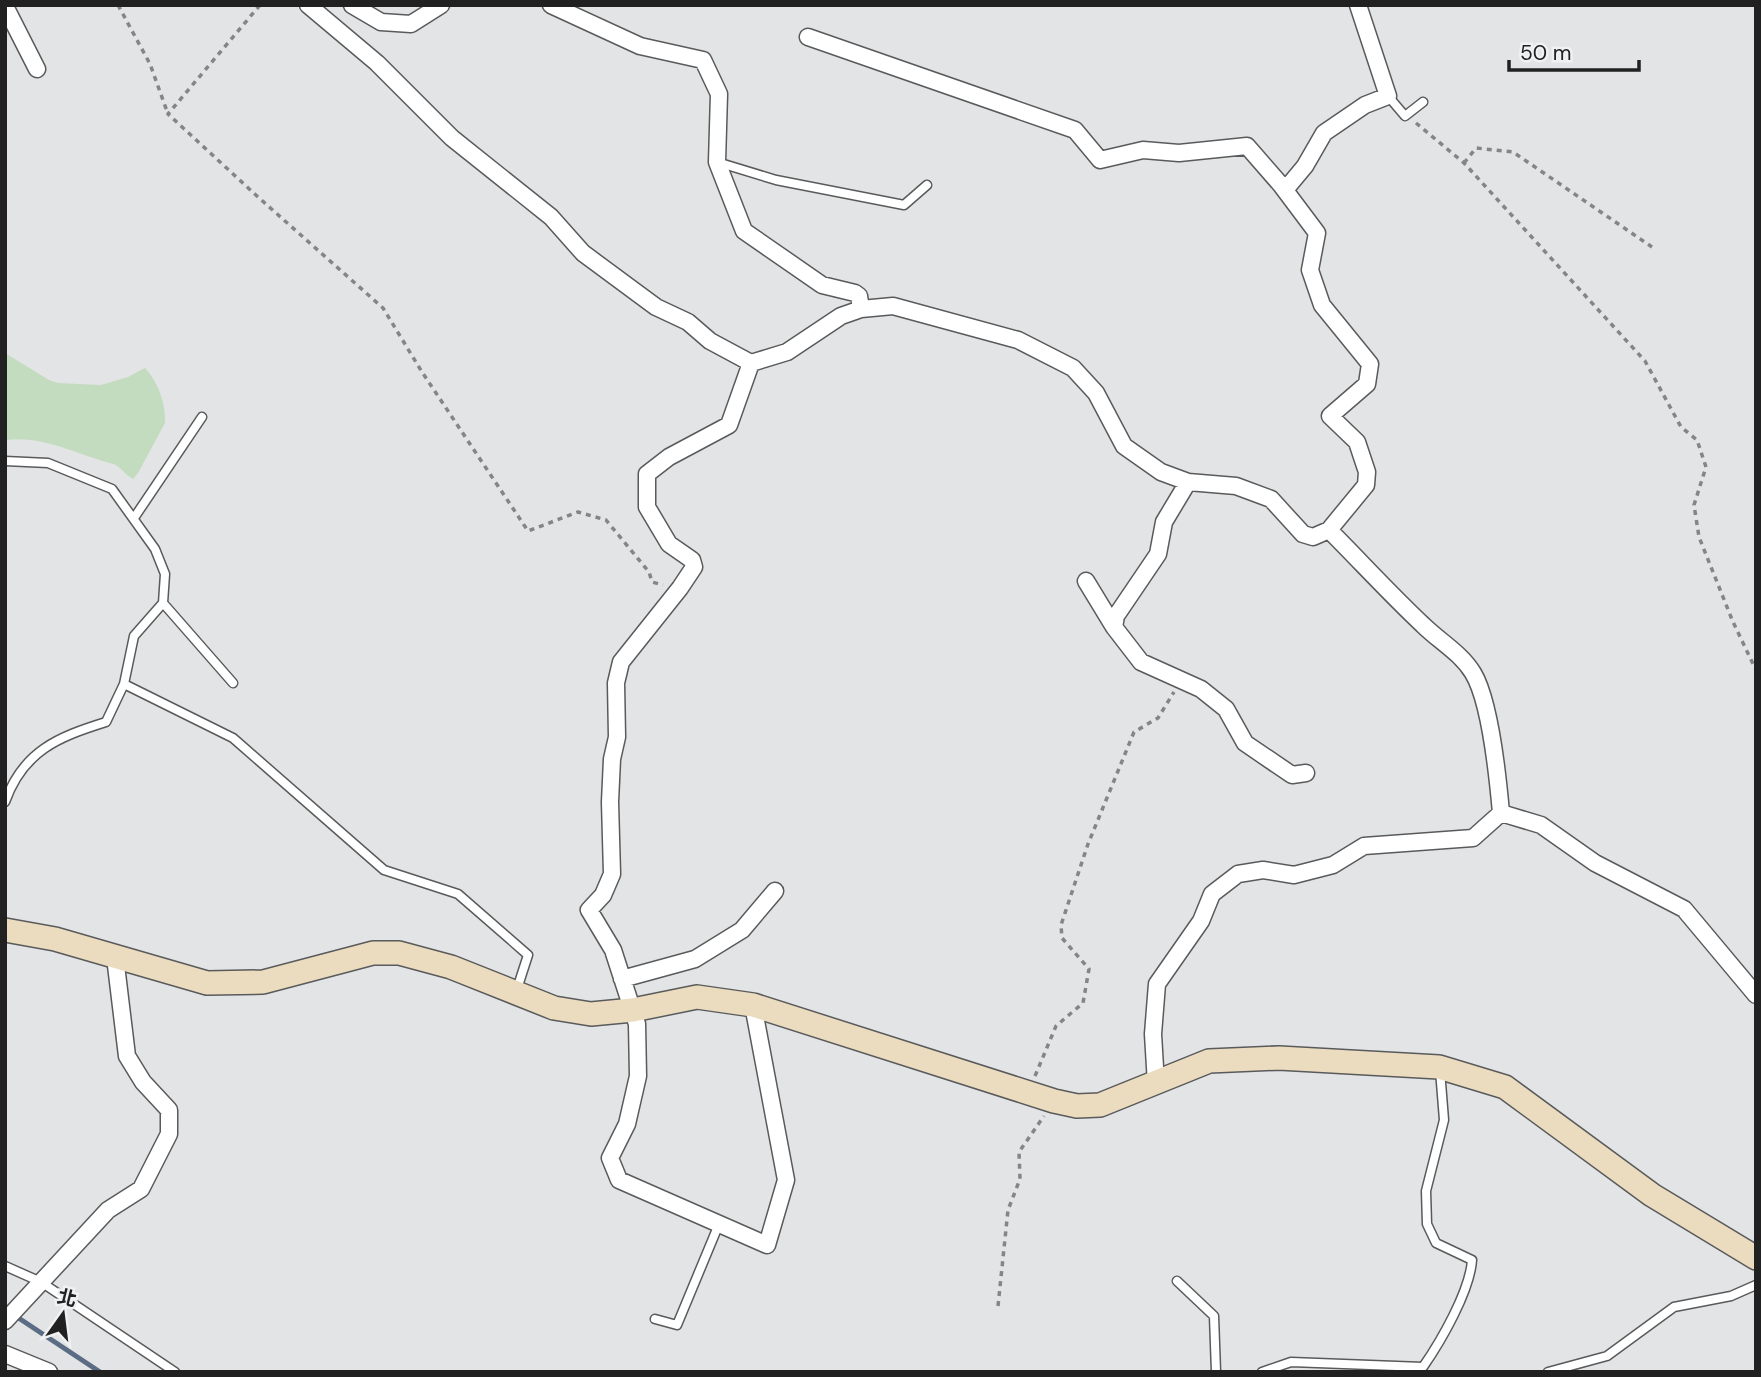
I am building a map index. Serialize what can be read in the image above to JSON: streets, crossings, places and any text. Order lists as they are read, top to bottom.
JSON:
{
  "scale_bar": "50 m",
  "north": "top"
}
